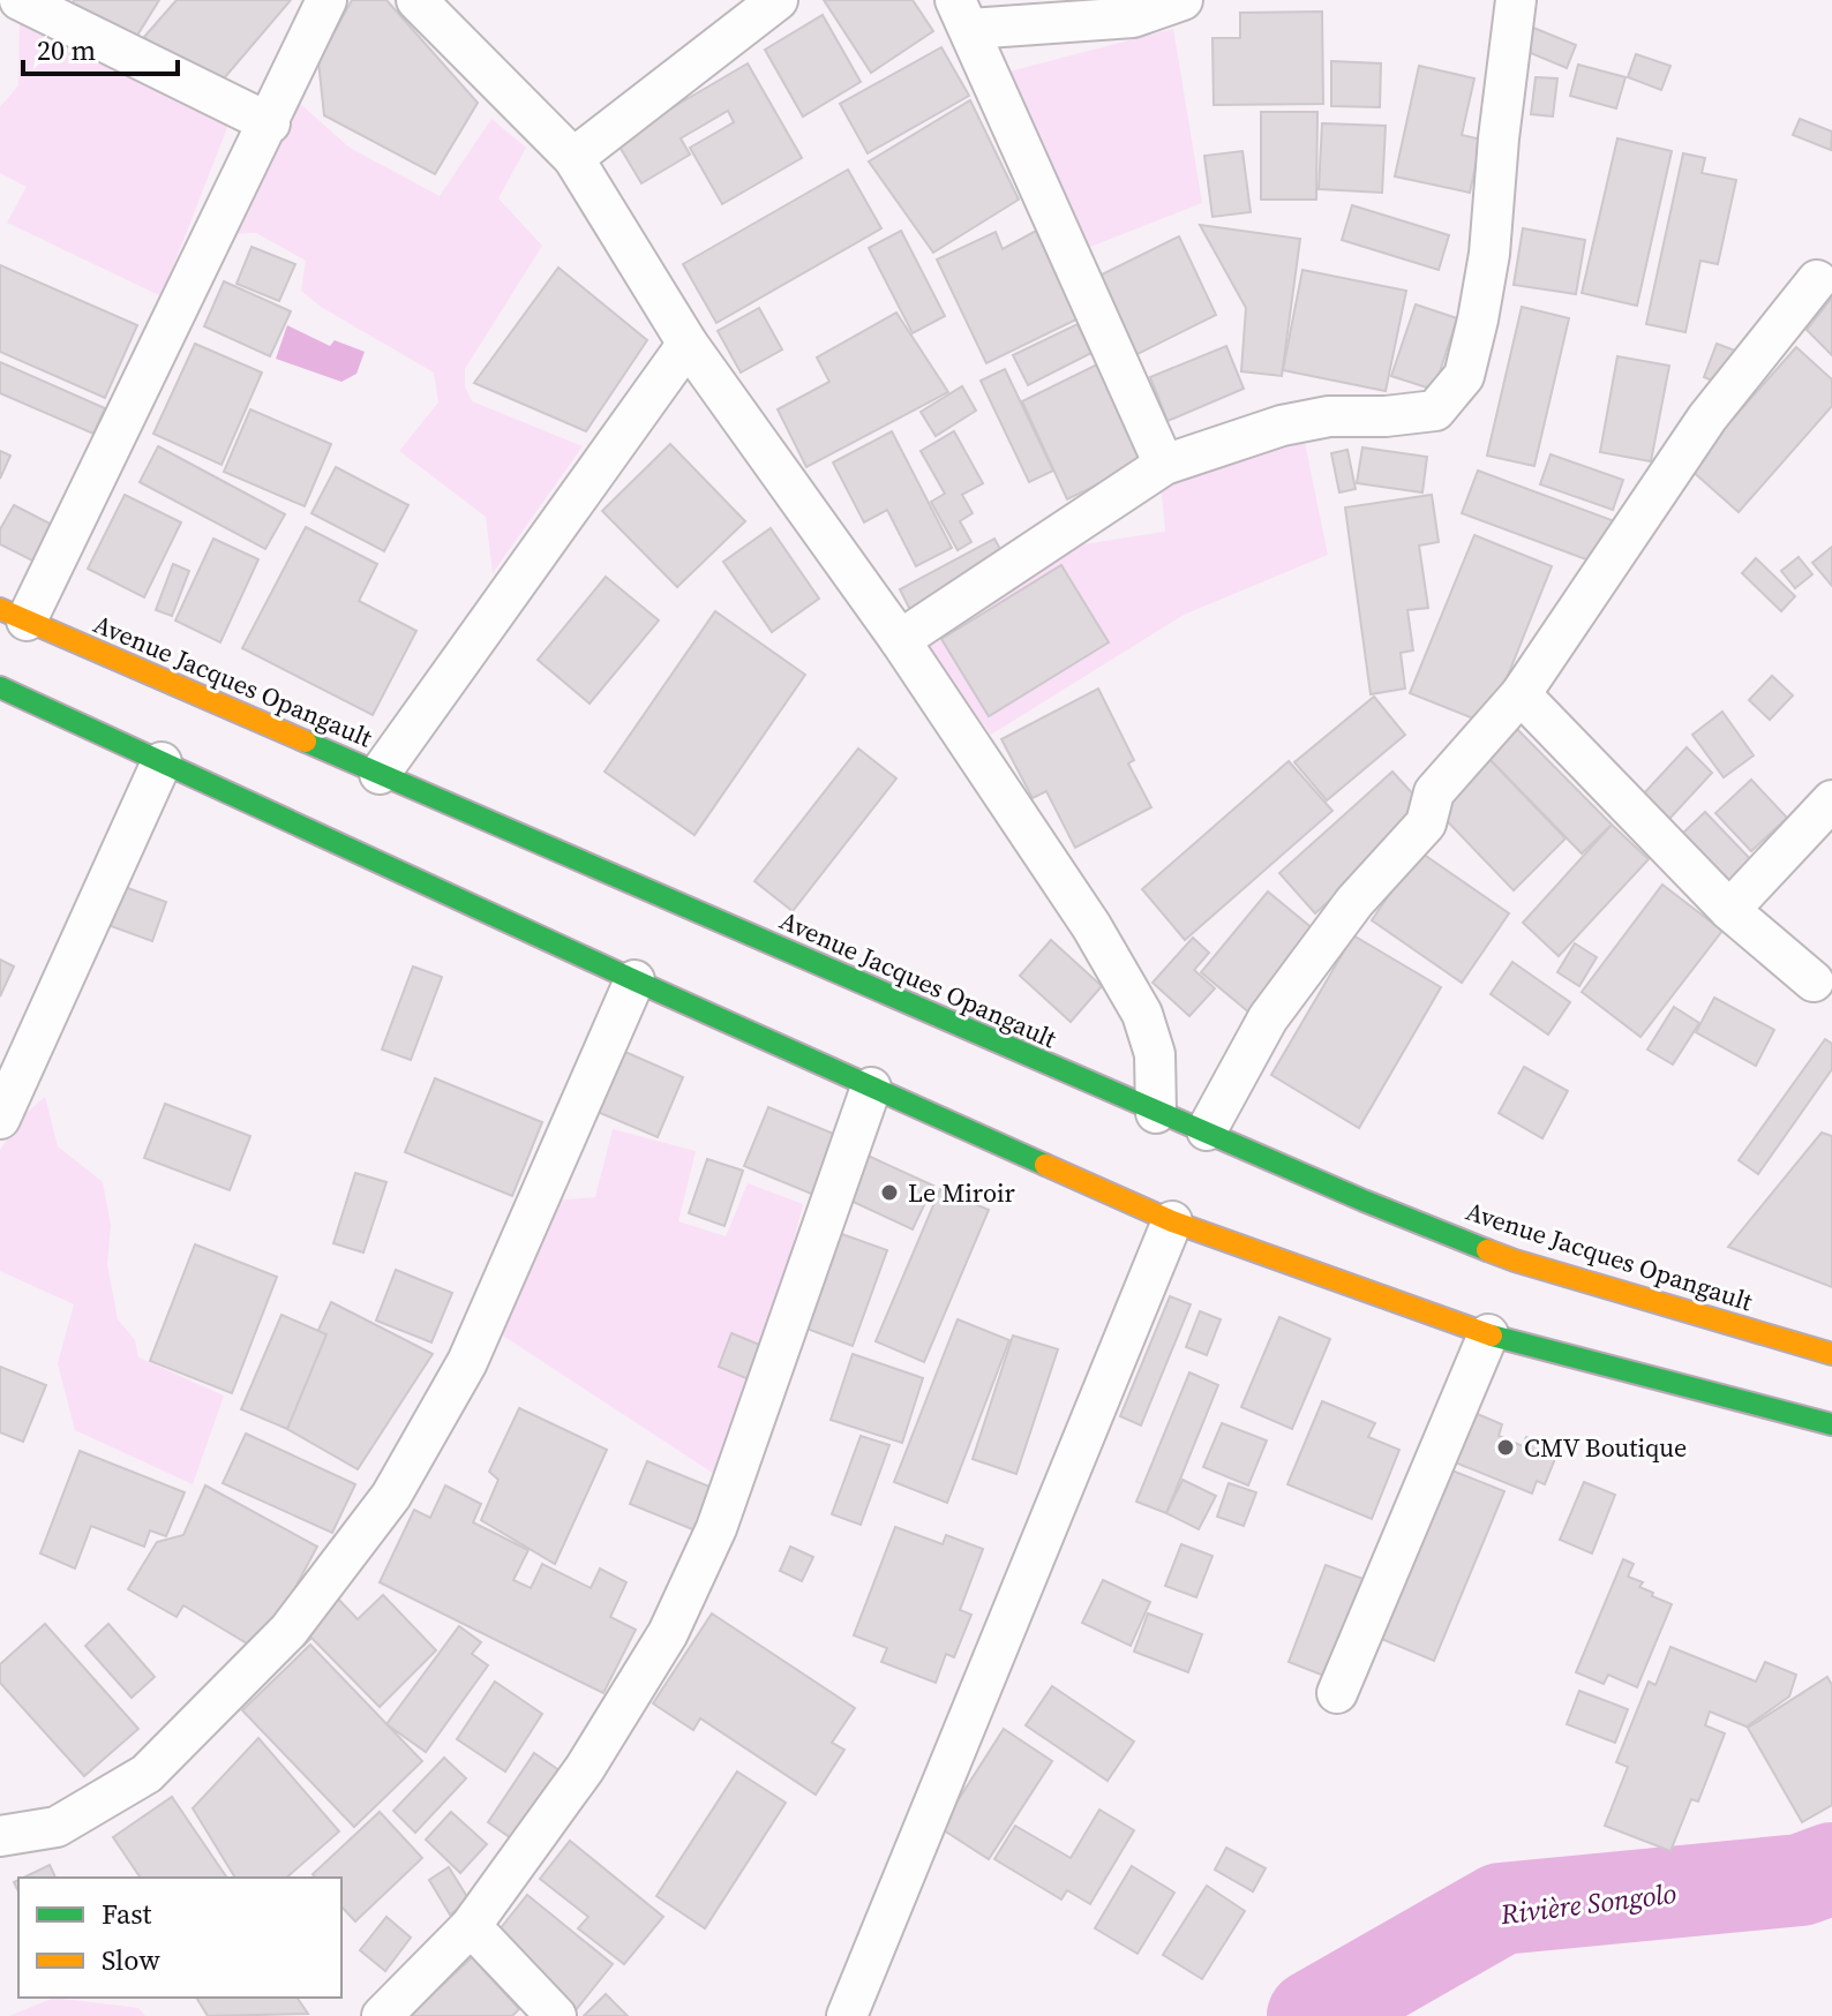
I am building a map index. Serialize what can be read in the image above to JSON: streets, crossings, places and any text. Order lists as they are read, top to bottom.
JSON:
{
  "streets": {
    "highway": ["Avenue Jacques Opangault"]
  },
  "water": ["Rivière Songolo"],
  "places": ["Le Miroir", "CMV Boutique"],
  "legend": ["Fast", "Slow"],
  "scale_bar": "20 m"
}
